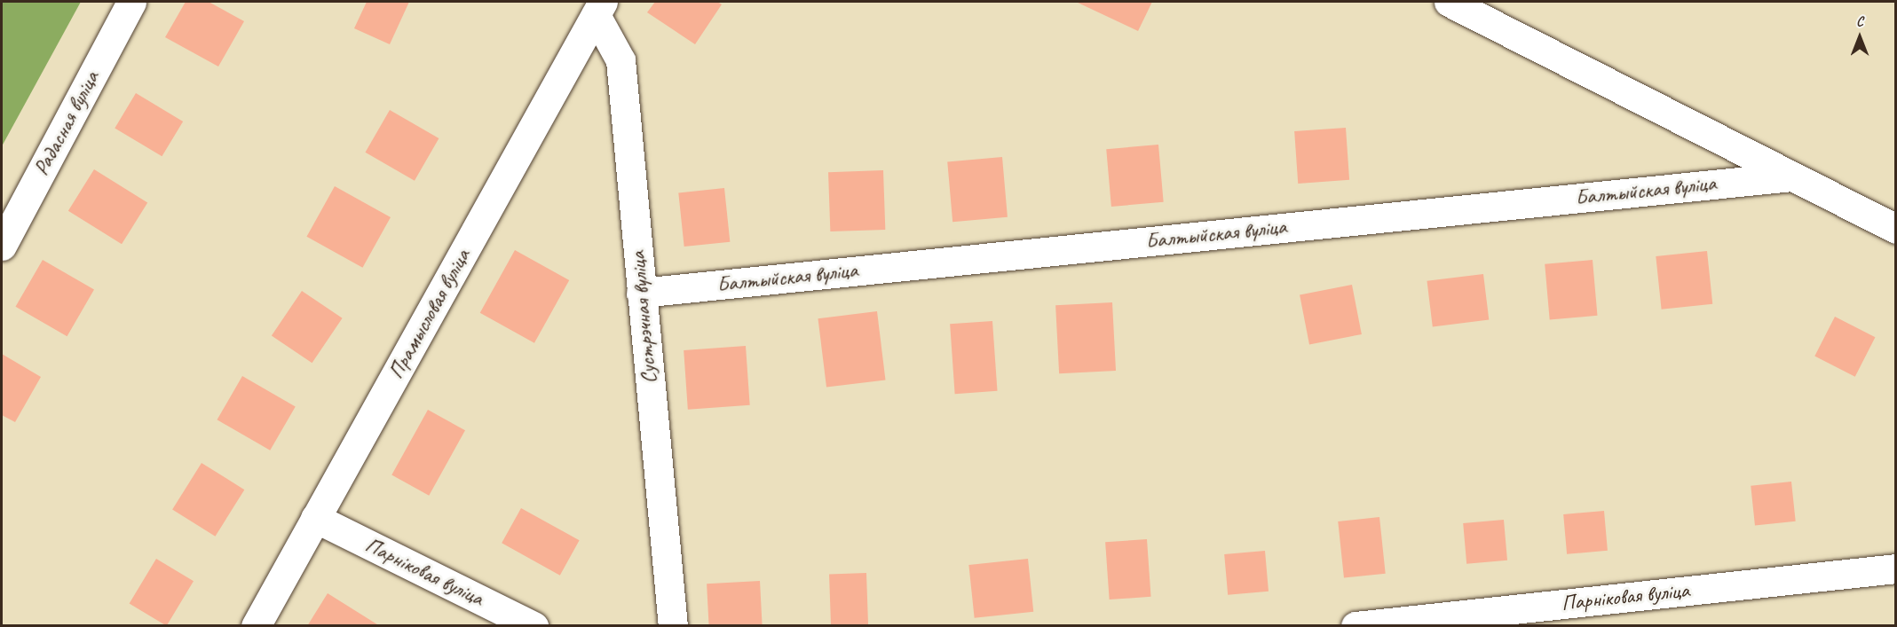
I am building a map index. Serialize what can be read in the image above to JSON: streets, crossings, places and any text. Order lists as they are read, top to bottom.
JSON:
{
  "streets": {
    "street": [
      "Радасная вуліца",
      "Балтыйская вуліца",
      "Прамысловая вуліца",
      "Сустрэчная вуліца",
      "Парніковая вуліца"
    ]
  },
  "crossings": [
    ["Балтыйская вуліца", "Сустрэчная вуліца"],
    ["Прамысловая вуліца", "Сустрэчная вуліца"],
    ["Прамысловая вуліца", "Парніковая вуліца"]
  ],
  "north": "top"
}
